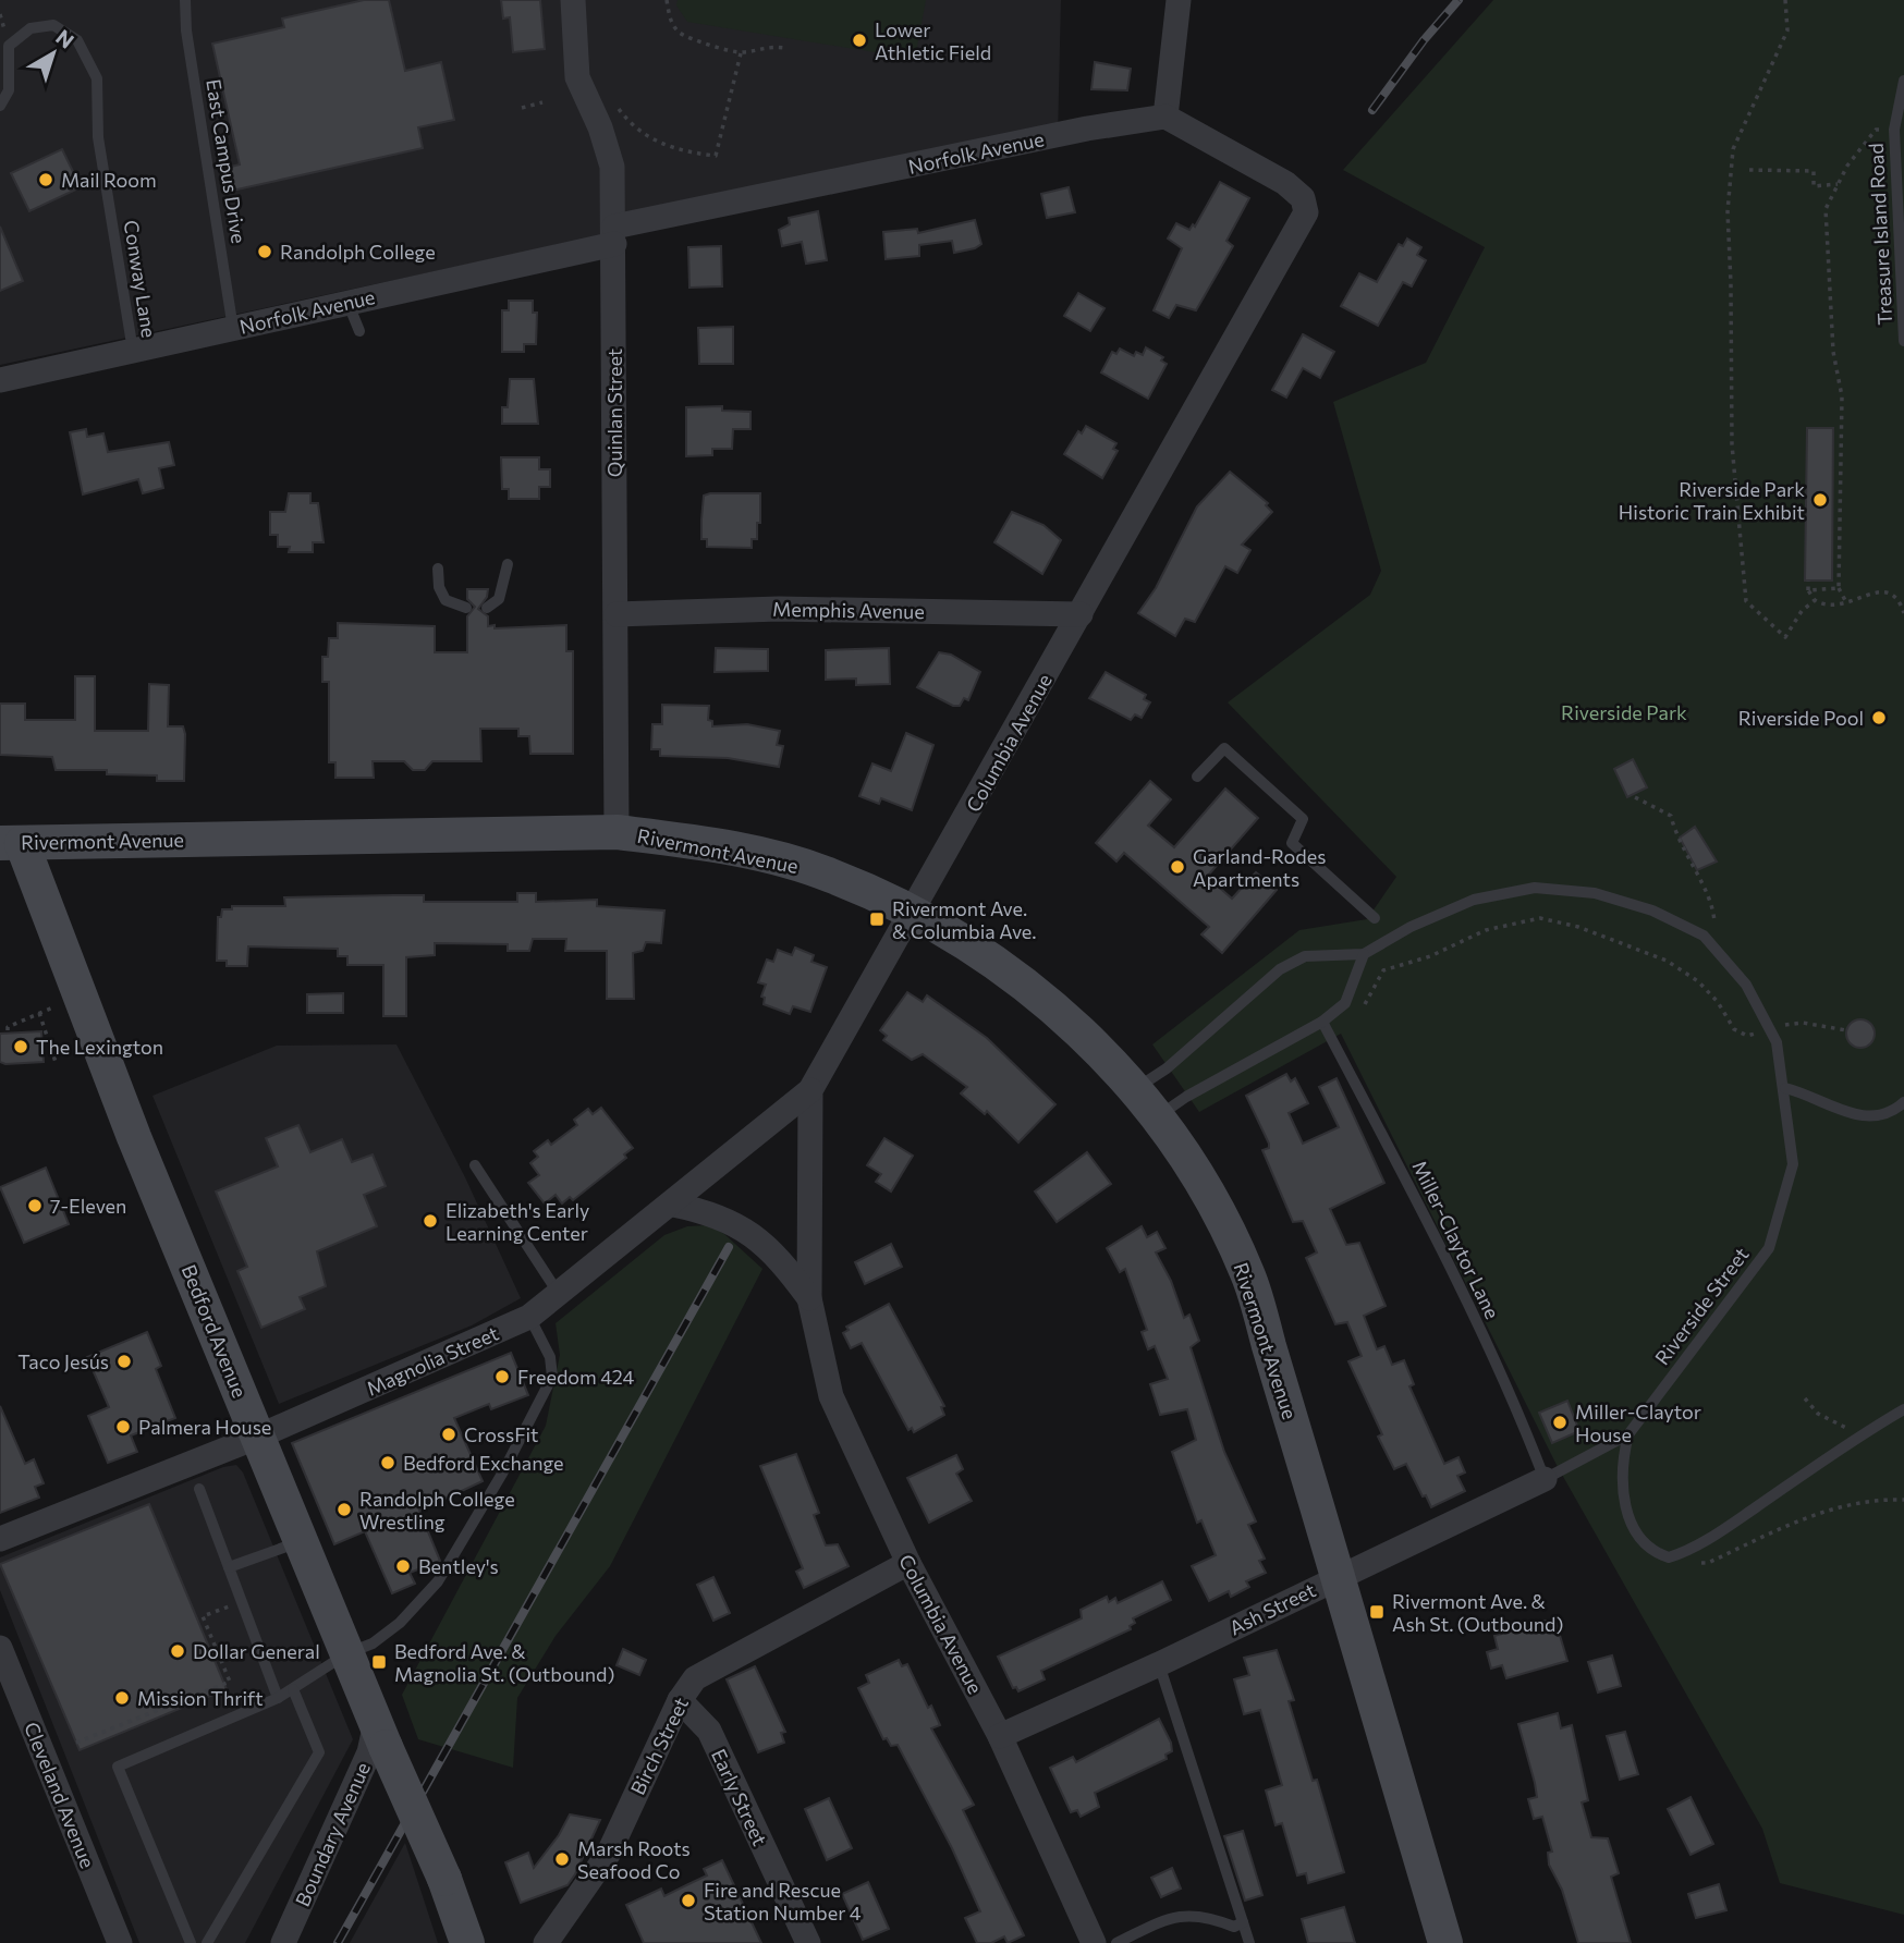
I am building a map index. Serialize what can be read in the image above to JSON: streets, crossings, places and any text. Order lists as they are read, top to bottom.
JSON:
{
  "streets": {
    "main road": ["Rivermont Avenue", "Bedford Avenue"],
    "street": [
      "Norfolk Avenue",
      "Quinlan Street",
      "Memphis Avenue",
      "Columbia Avenue",
      "Magnolia Street",
      "Ash Street",
      "Birch Street",
      "Cleveland Avenue",
      "Early Street",
      "Boundary Avenue"
    ],
    "lane": [
      "East Campus Drive",
      "Treasure Island Road",
      "Conway Lane",
      "Miller-Claytor Lane",
      "Riverside Street"
    ]
  },
  "crossings": [
    ["Norfolk Avenue", "East Campus Drive"],
    ["Norfolk Avenue", "Conway Lane"],
    ["Norfolk Avenue", "Quinlan Street"],
    ["Norfolk Avenue", "Columbia Avenue"],
    ["Quinlan Street", "Memphis Avenue"],
    ["Quinlan Street", "Rivermont Avenue"],
    ["Memphis Avenue", "Columbia Avenue"],
    ["Columbia Avenue", "Rivermont Avenue"],
    ["Columbia Avenue", "Magnolia Street"],
    ["Columbia Avenue", "Ash Street"],
    ["Columbia Avenue", "Birch Street"],
    ["Rivermont Avenue", "Bedford Avenue"],
    ["Rivermont Avenue", "Ash Street"],
    ["Miller-Claytor Lane", "Riverside Street"],
    ["Miller-Claytor Lane", "Ash Street"],
    ["Riverside Street", "Ash Street"],
    ["Bedford Avenue", "Magnolia Street"],
    ["Bedford Avenue", "Boundary Avenue"],
    ["Birch Street", "Early Street"]
  ],
  "parks": ["Riverside Park"],
  "places": {
    "other": [
      "Lower Athletic Field",
      "Mail Room",
      "Randolph College",
      "Riverside Park Historic Train Exhibit",
      "Riverside Pool",
      "Garland-Rodes Apartments",
      "The Lexington",
      "7-Eleven",
      "Elizabeth's Early Learning Center",
      "Taco Jesús",
      "Freedom 424",
      "Miller-Claytor House",
      "Palmera House",
      "CrossFit",
      "Bedford Exchange",
      "Randolph College Wrestling",
      "Bentley's",
      "Dollar General",
      "Mission Thrift",
      "Marsh Roots Seafood Co",
      "Fire and Rescue Station Number 4"
    ],
    "transit": ["Rivermont Ave. & Columbia Ave.", "Rivermont Ave. & Ash St. (Outbound)", "Bedford Ave. & Magnolia St. (Outbound)"]
  },
  "north": "top right"
}
